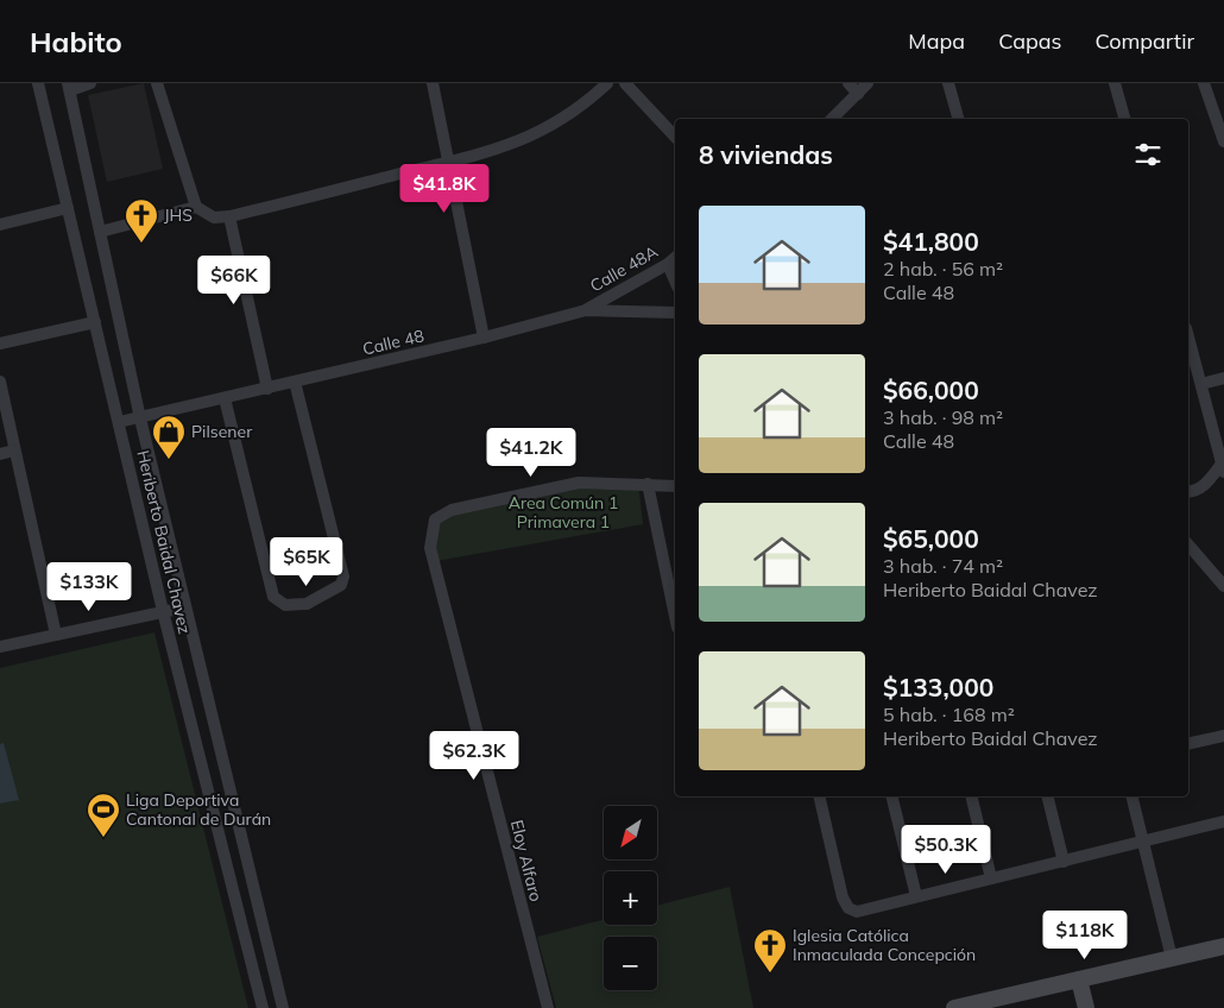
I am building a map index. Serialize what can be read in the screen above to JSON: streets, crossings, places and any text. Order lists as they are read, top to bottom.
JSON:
{
  "streets": {
    "street": [
      "Calle 48A",
      "Calle 48",
      "Heriberto Baidal Chavez",
      "Eloy Alfaro"
    ]
  },
  "crossings": [
    ["Calle 48A", "Calle 48"],
    ["Calle 48", "Heriberto Baidal Chavez"]
  ],
  "parks": ["Area Común 1 Primavera 1"],
  "places": {
    "church": ["JHS", "Iglesia Católica Inmaculada Concepción"],
    "shop": ["Pilsener"],
    "sports": ["Liga Deportiva Cantonal de Durán"]
  },
  "north": "bottom left",
  "page": {
    "header": "Habito",
    "nav": ["Mapa", "Capas", "Compartir"],
    "heading": "8 viviendas",
    "price": [
      "$41.8K",
      "$66K",
      "$41.2K",
      "$65K",
      "$133K",
      "$62.3K",
      "$50.3K",
      "$118K"
    ],
    "list": [
      {
        "name": "$41,800",
        "note": "2 hab. · 56 m² · Calle 48"
      },
      {
        "name": "$66,000",
        "note": "3 hab. · 98 m² · Calle 48"
      },
      {
        "name": "$65,000",
        "note": "3 hab. · 74 m² · Heriberto Baidal Chavez"
      },
      {
        "name": "$133,000",
        "note": "5 hab. · 168 m² · Heriberto Baidal Chavez"
      }
    ],
    "map_buttons": ["+", "−"]
  }
}
